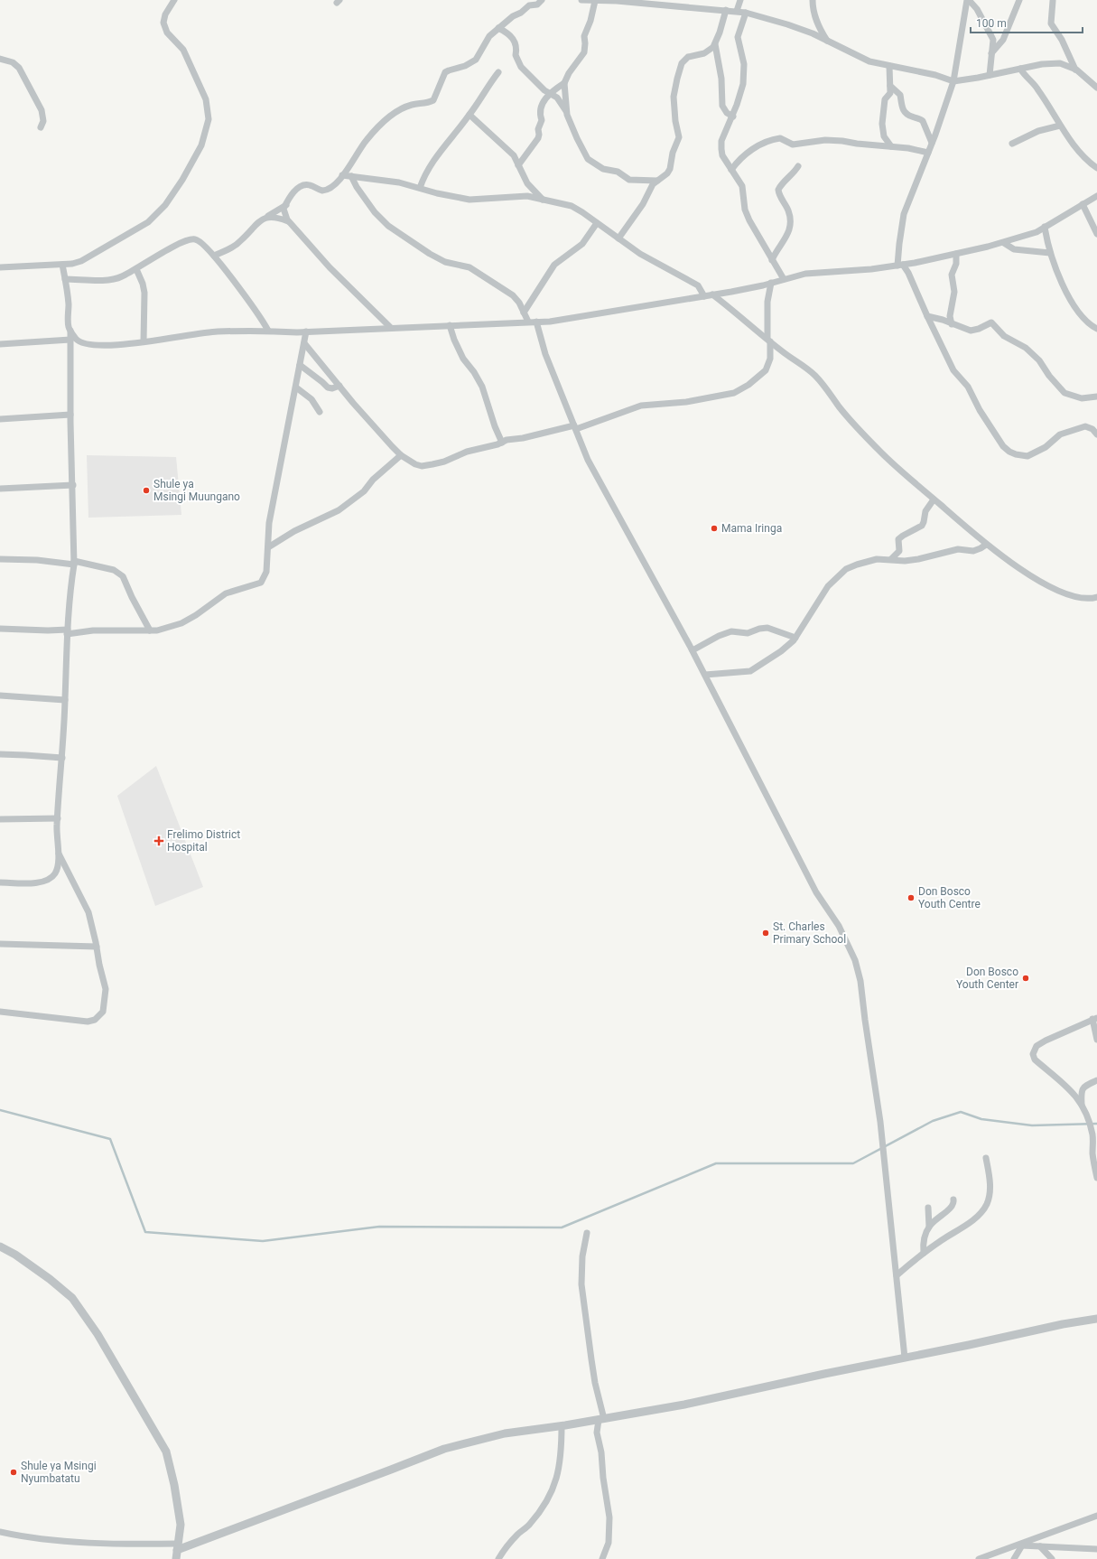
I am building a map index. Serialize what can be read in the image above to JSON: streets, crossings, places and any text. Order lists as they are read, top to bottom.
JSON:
{
  "places": {
    "other": [
      "Shule ya Msingi Muungano",
      "Mama Iringa",
      "Don Bosco Youth Centre",
      "St. Charles Primary School",
      "Don Bosco Youth Center",
      "Shule ya Msingi Nyumbatatu"
    ],
    "health": ["Frelimo District Hospital"]
  },
  "scale_bar": "100 m"
}
